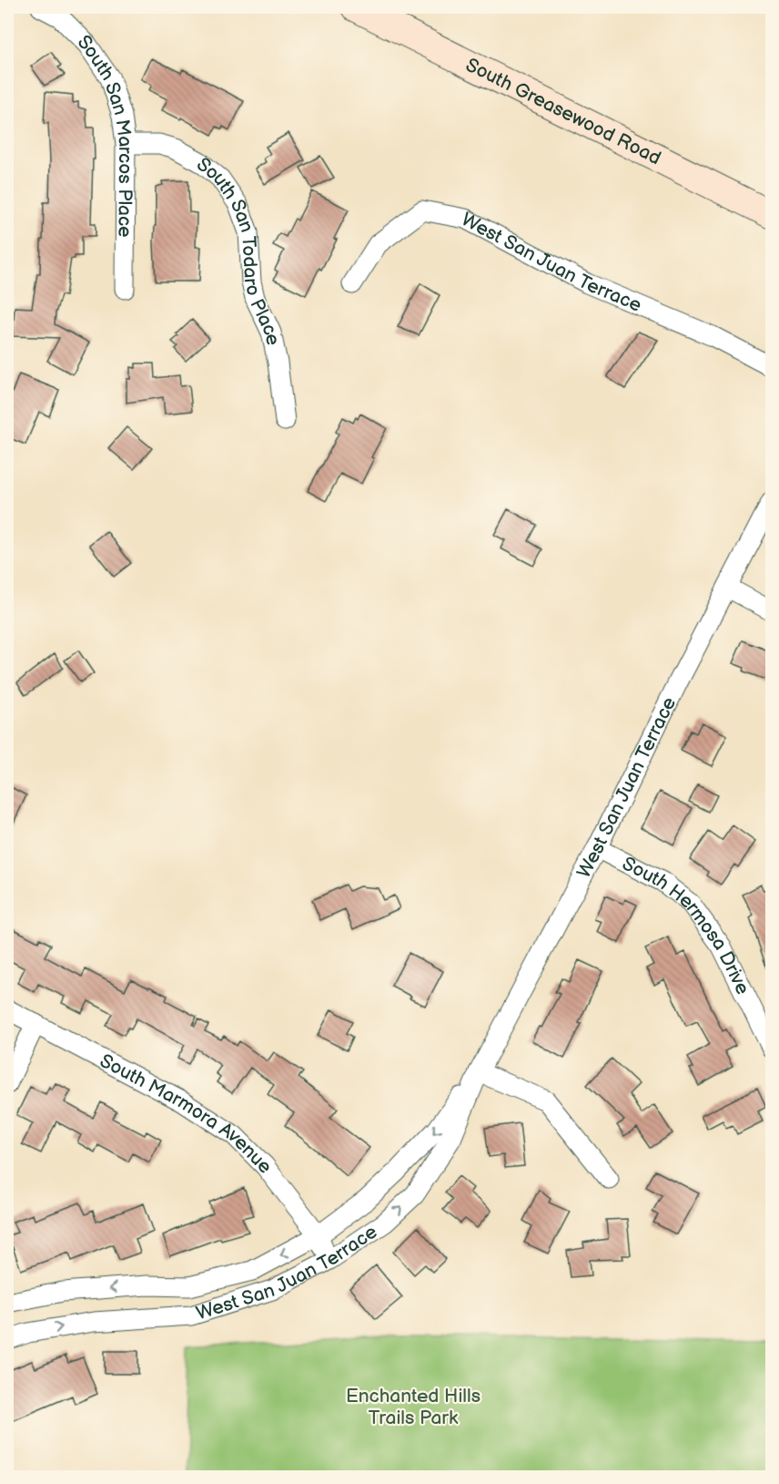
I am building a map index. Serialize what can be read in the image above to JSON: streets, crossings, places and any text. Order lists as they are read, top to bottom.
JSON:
{
  "streets": {
    "street": [
      "South Greasewood Road",
      "South San Marcos Place",
      "South San Todaro Place",
      "West San Juan Terrace",
      "South Hermosa Drive",
      "South Marmora Avenue"
    ]
  },
  "crossings": [
    ["South San Marcos Place", "South San Todaro Place"],
    ["West San Juan Terrace", "South Hermosa Drive"],
    ["West San Juan Terrace", "South Marmora Avenue"]
  ],
  "parks": ["Enchanted Hills Trails Park"]
}
